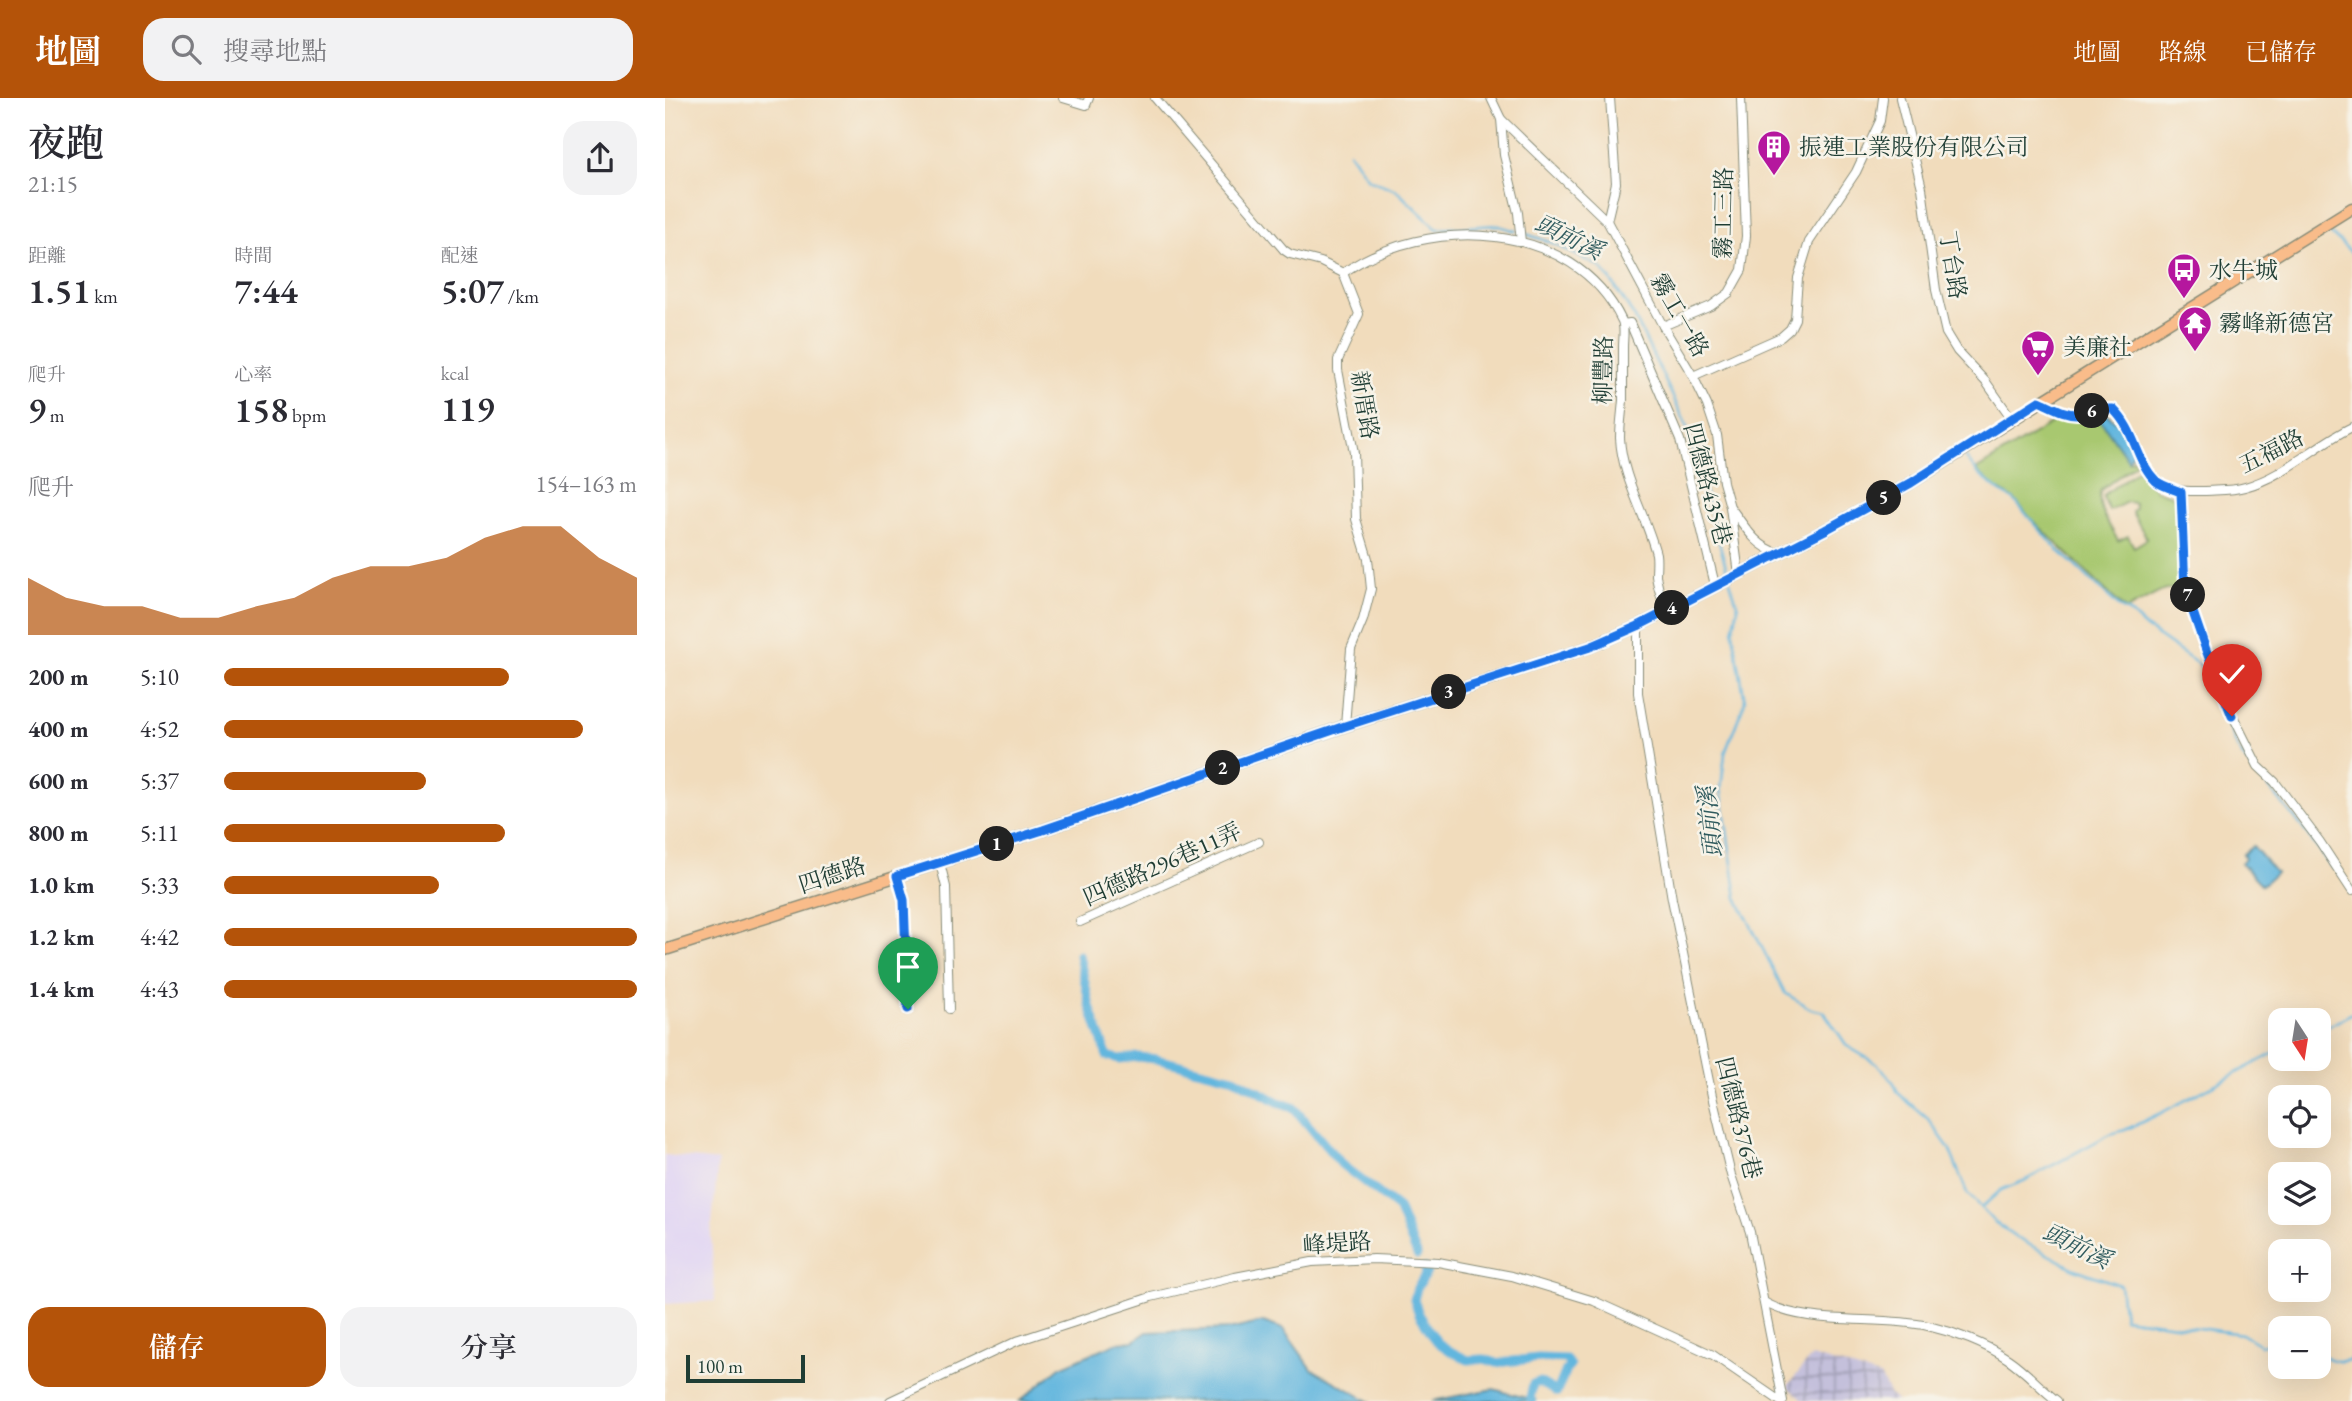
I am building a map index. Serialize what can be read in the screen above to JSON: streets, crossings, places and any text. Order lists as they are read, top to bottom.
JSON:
{
  "streets": {
    "main road": ["四德路"],
    "street": [
      "霧工三路",
      "丁台路",
      "霧工一路",
      "柳豐路",
      "新厝路",
      "五福路",
      "四德路435巷",
      "四德路296巷11弄",
      "四德路376巷",
      "峰堤路"
    ]
  },
  "crossings": [
    ["霧工三路", "霧工一路"],
    ["霧工一路", "四德路"],
    ["柳豐路", "新厝路"],
    ["柳豐路", "四德路435巷"],
    ["柳豐路", "四德路"],
    ["新厝路", "四德路"],
    ["四德路435巷", "四德路"],
    ["四德路", "四德路376巷"],
    ["四德路376巷", "峰堤路"]
  ],
  "water": ["頭前溪"],
  "places": {
    "building": ["振連工業股份有限公司"],
    "bus stop": ["水牛城"],
    "temple": ["霧峰新德宮"],
    "supermarket": ["美廉社"]
  },
  "scale_bar": "100 m",
  "north": "bottom",
  "page": {
    "header": "地圖",
    "search": "搜尋地點",
    "nav": ["地圖", "路線", "已儲存"],
    "heading": ["夜跑", "21:15"],
    "stats": [
      ["距離", "1.51 km"],
      ["時間", "7:44"],
      ["配速", "5:07 /km"],
      ["爬升", "9 m"],
      ["心率", "158 bpm"],
      ["kcal", "119"]
    ],
    "pins": [
      "6",
      "5",
      "7",
      "4",
      "3",
      "2",
      "1"
    ],
    "chart": ["爬升", "154–163 m"],
    "list": [
      {
        "name": "200 m",
        "note": "5:10"
      },
      {
        "name": "400 m",
        "note": "4:52"
      },
      {
        "name": "600 m",
        "note": "5:37"
      },
      {
        "name": "800 m",
        "note": "5:11"
      },
      {
        "name": "1.0 km",
        "note": "5:33"
      },
      {
        "name": "1.2 km",
        "note": "4:42"
      },
      {
        "name": "1.4 km",
        "note": "4:43"
      }
    ],
    "map_buttons": ["+", "−"],
    "buttons": ["儲存", "分享"],
    "scale": "100 m"
  }
}
